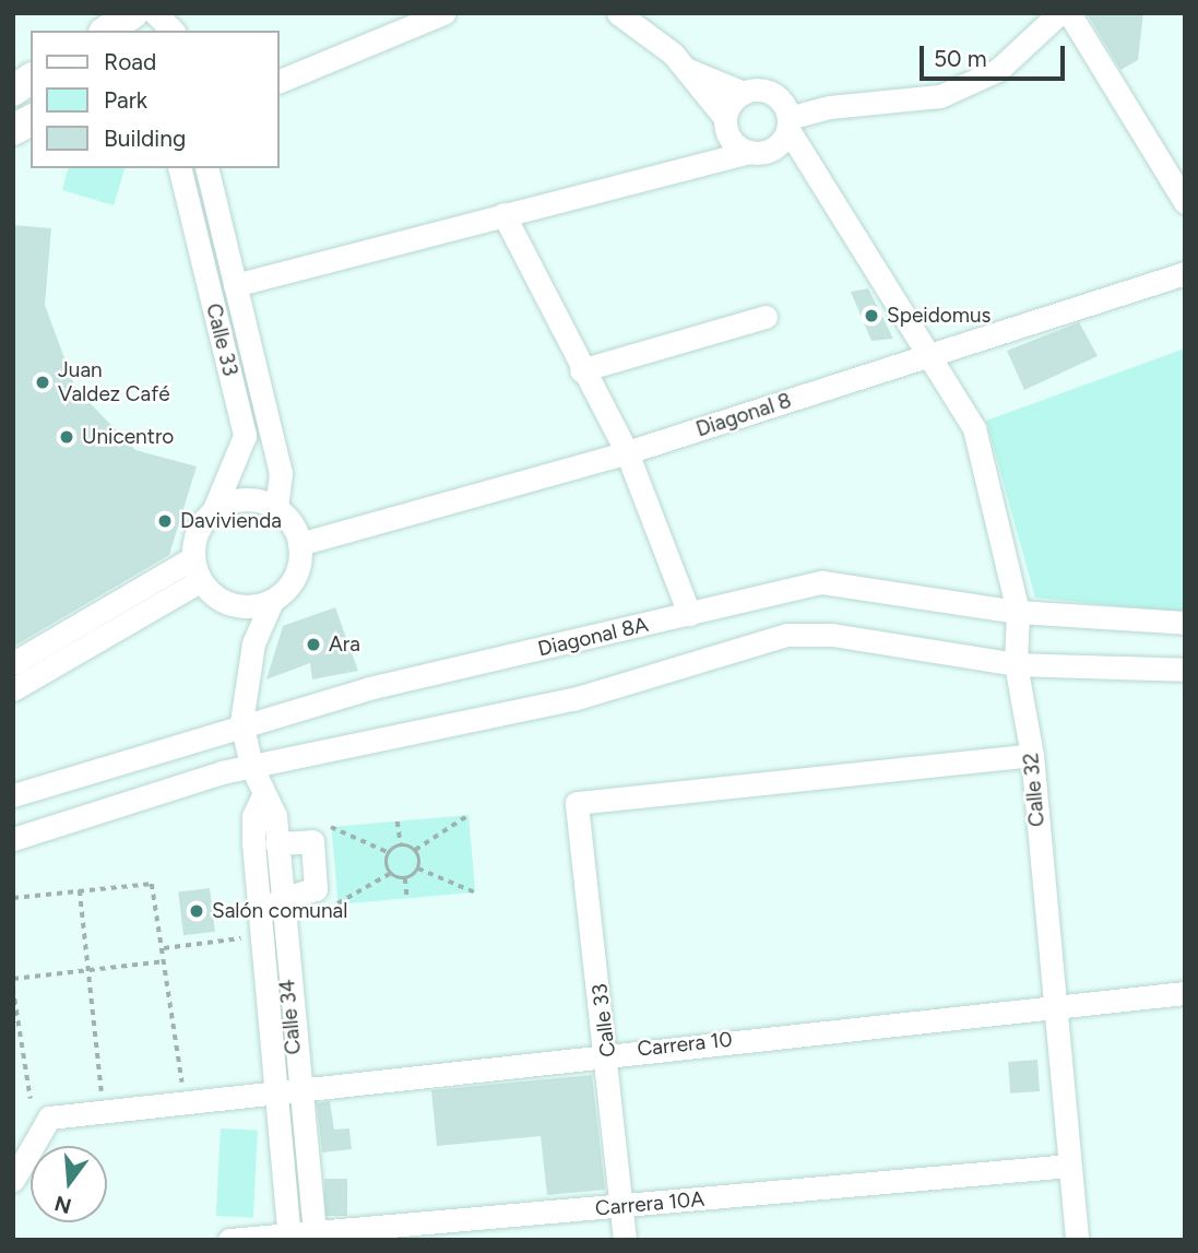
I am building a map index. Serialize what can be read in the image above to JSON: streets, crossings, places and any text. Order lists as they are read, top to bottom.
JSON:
{
  "streets": {
    "street": [
      "Calle 33",
      "Diagonal 8",
      "Diagonal 8A",
      "Calle 32",
      "Calle 34",
      "Carrera 10",
      "Carrera 10A"
    ]
  },
  "crossings": [
    ["Calle 33", "Diagonal 8"],
    ["Calle 33", "Calle 32"],
    ["Calle 33", "Calle 34"],
    ["Calle 33", "Carrera 10"],
    ["Calle 33", "Carrera 10A"],
    ["Diagonal 8", "Calle 32"],
    ["Diagonal 8", "Calle 34"],
    ["Diagonal 8A", "Calle 32"],
    ["Diagonal 8A", "Calle 34"],
    ["Calle 32", "Carrera 10"],
    ["Calle 32", "Carrera 10A"],
    ["Calle 34", "Carrera 10"],
    ["Calle 34", "Carrera 10A"]
  ],
  "places": [
    "Speidomus",
    "Juan Valdez Café",
    "Unicentro",
    "Davivienda",
    "Ara",
    "Salón comunal"
  ],
  "legend": ["Road", "Park", "Building"],
  "scale_bar": "50 m",
  "north": "bottom"
}
